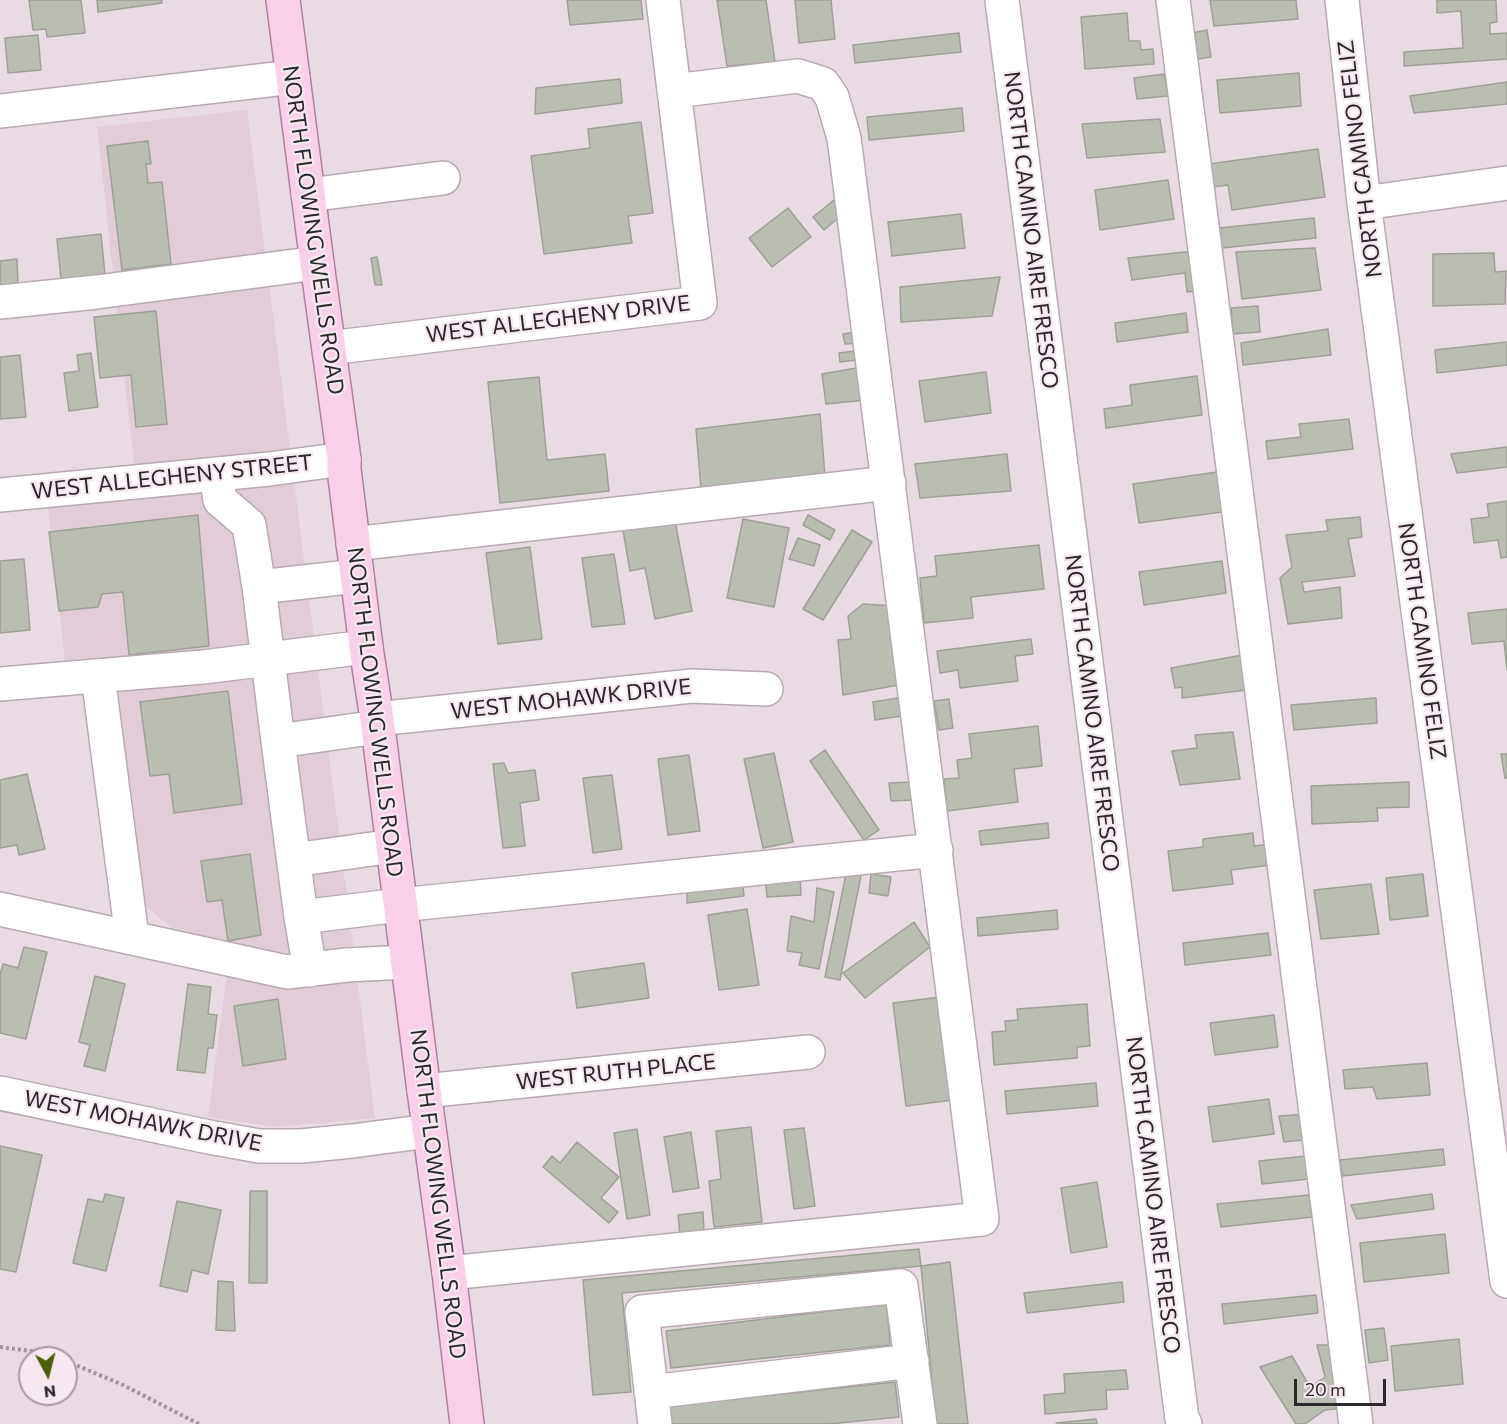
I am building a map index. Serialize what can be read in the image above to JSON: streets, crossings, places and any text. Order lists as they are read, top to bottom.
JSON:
{
  "streets": {
    "main road": ["NORTH FLOWING WELLS ROAD"],
    "street": [
      "NORTH CAMINO FELIZ",
      "NORTH CAMINO AIRE FRESCO",
      "WEST ALLEGHENY DRIVE",
      "WEST ALLEGHENY STREET",
      "WEST MOHAWK DRIVE",
      "WEST RUTH PLACE"
    ]
  },
  "crossings": [
    ["NORTH FLOWING WELLS ROAD", "WEST ALLEGHENY DRIVE"],
    ["NORTH FLOWING WELLS ROAD", "WEST ALLEGHENY STREET"],
    ["NORTH FLOWING WELLS ROAD", "WEST MOHAWK DRIVE"],
    ["NORTH FLOWING WELLS ROAD", "WEST RUTH PLACE"]
  ],
  "scale_bar": "20 m",
  "north": "bottom"
}
